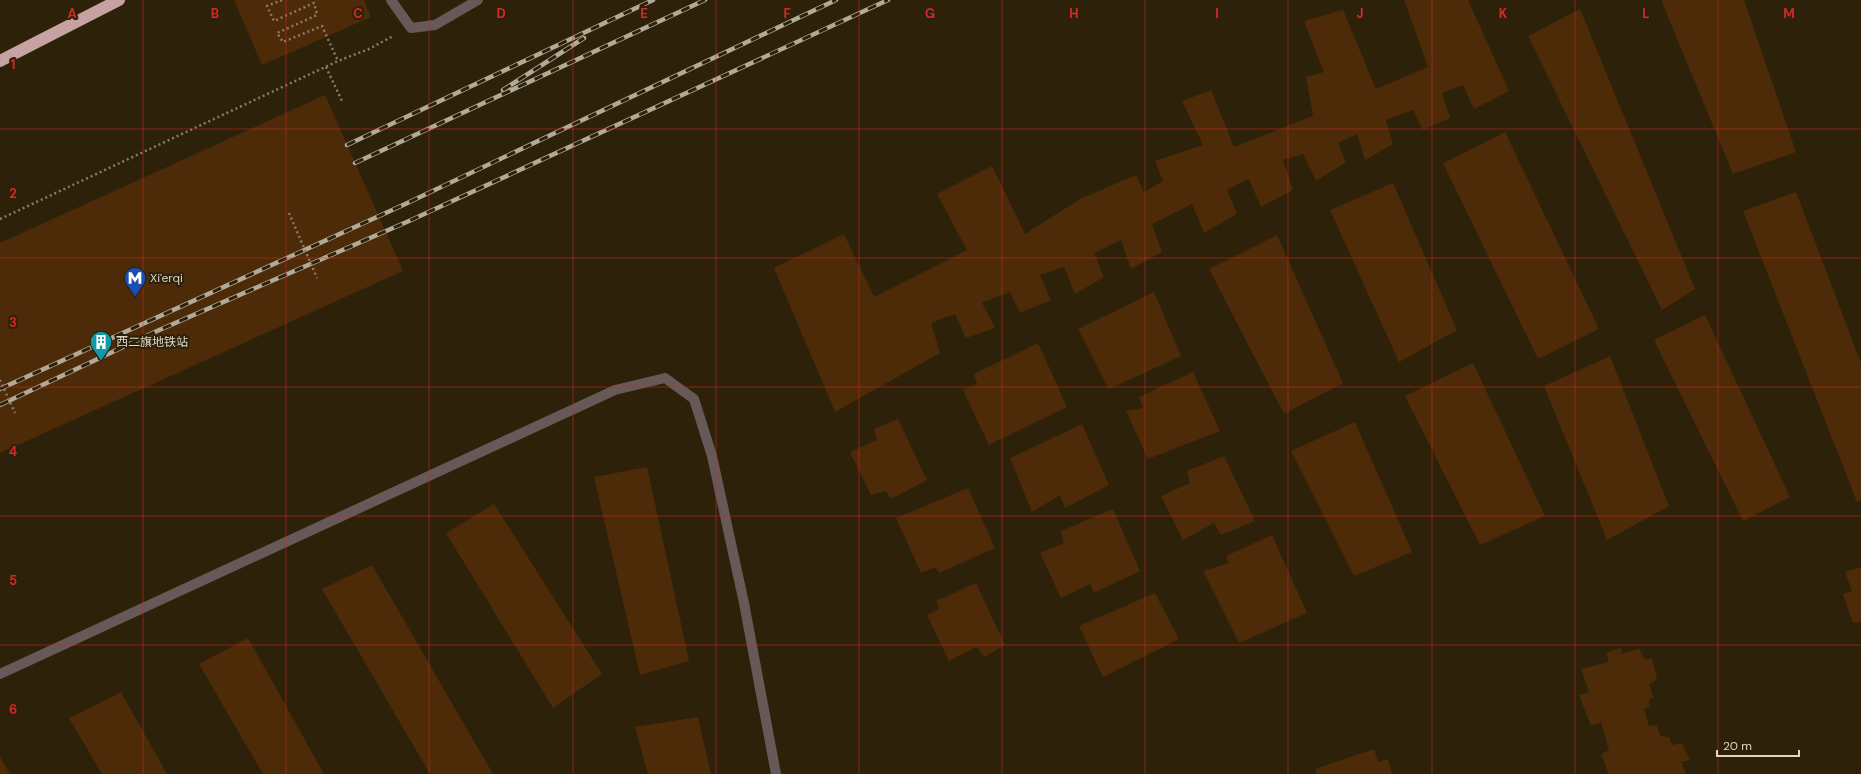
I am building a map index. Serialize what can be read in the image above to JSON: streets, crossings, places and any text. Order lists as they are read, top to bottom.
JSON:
{
  "places": {
    "metro station": ["Xi'erqi"],
    "building": ["西二旗地铁站"]
  },
  "scale_bar": "20 m",
  "grid": {
    "columns": [
      "A",
      "B",
      "C",
      "D",
      "E",
      "F",
      "G",
      "H",
      "I",
      "J",
      "K",
      "L",
      "M"
    ],
    "rows": [
      "1",
      "2",
      "3",
      "4",
      "5",
      "6"
    ]
  }
}
